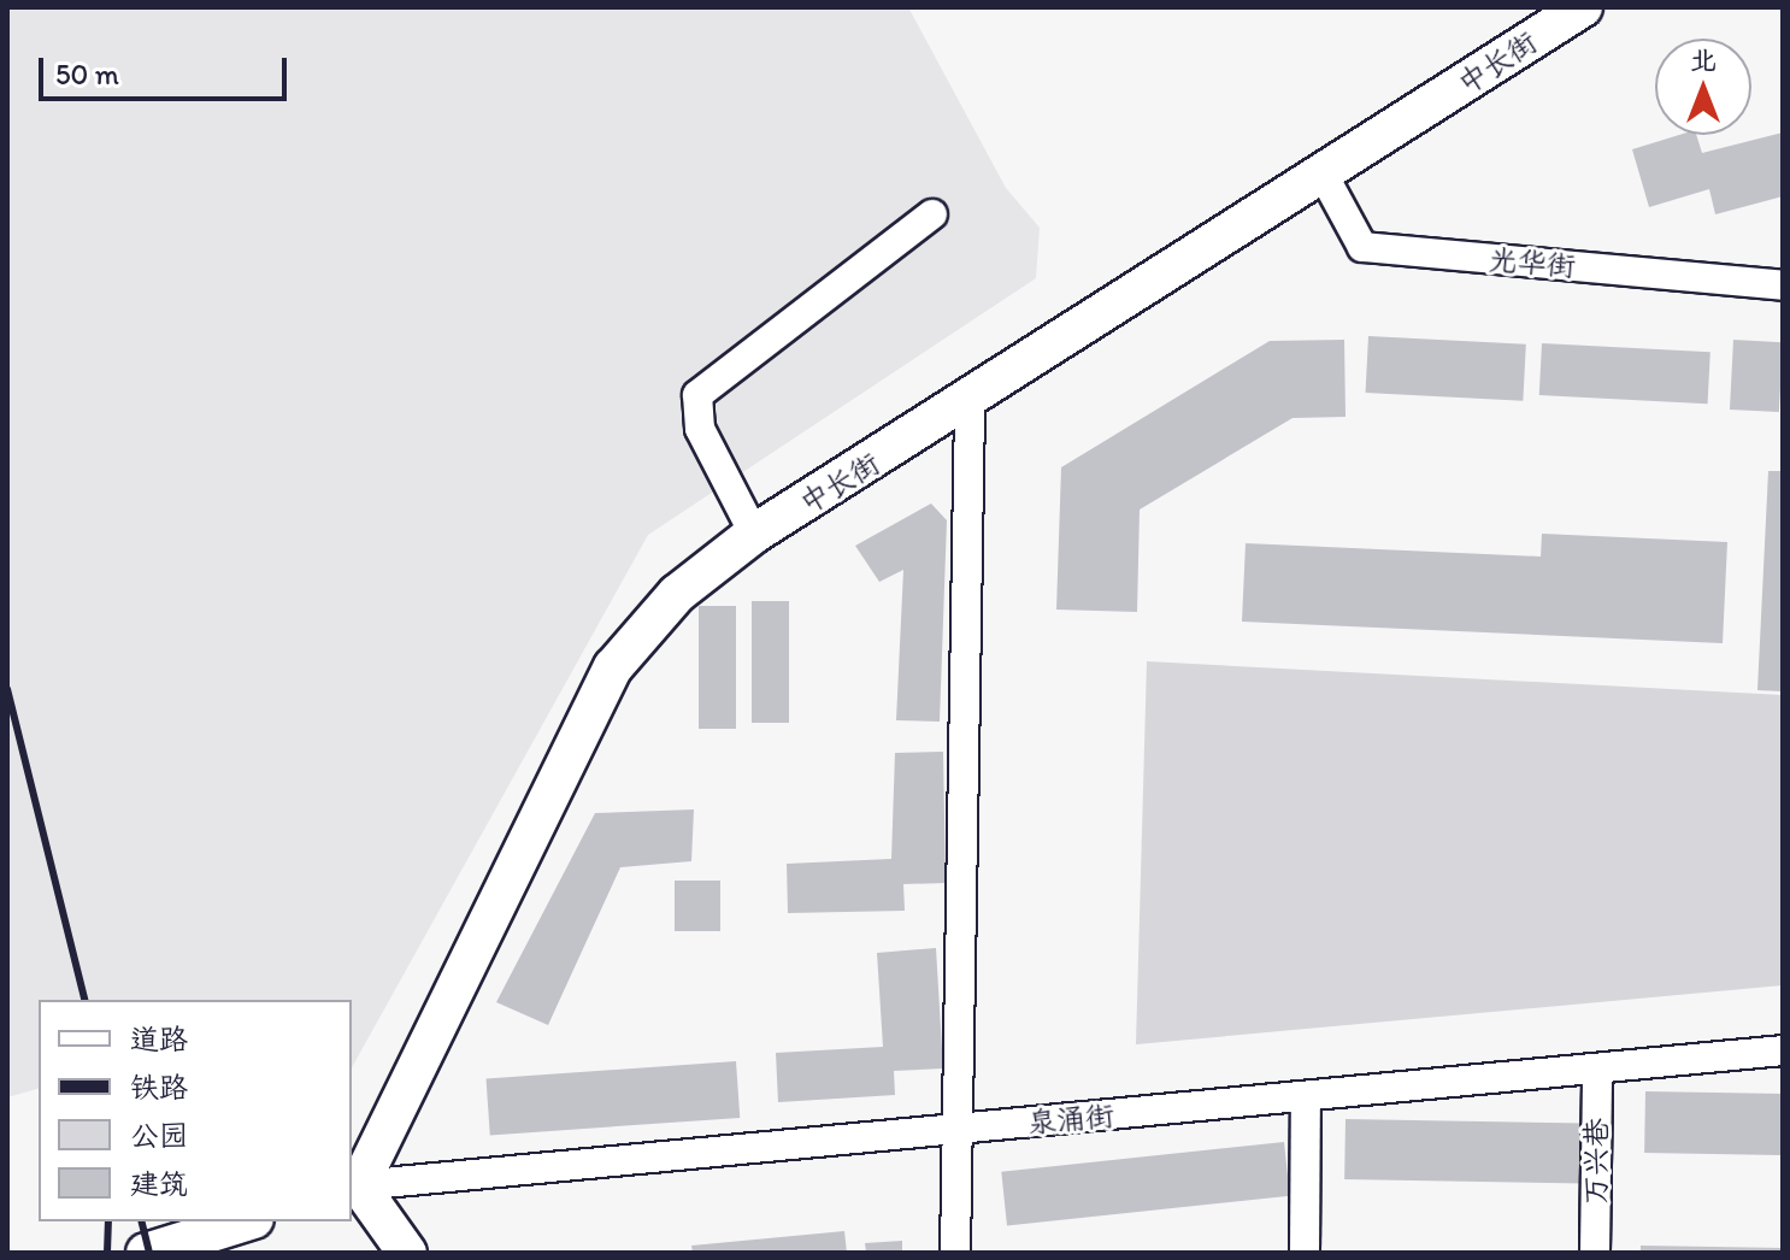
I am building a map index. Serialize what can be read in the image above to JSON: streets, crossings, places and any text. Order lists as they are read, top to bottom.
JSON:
{
  "streets": {
    "street": [
      "中长街",
      "光华街",
      "泉涌街",
      "万兴巷"
    ]
  },
  "crossings": [
    ["中长街", "光华街"],
    ["中长街", "泉涌街"],
    ["泉涌街", "万兴巷"]
  ],
  "legend": [
    "道路",
    "铁路",
    "公园",
    "建筑"
  ],
  "scale_bar": "50 m",
  "north": "top"
}
